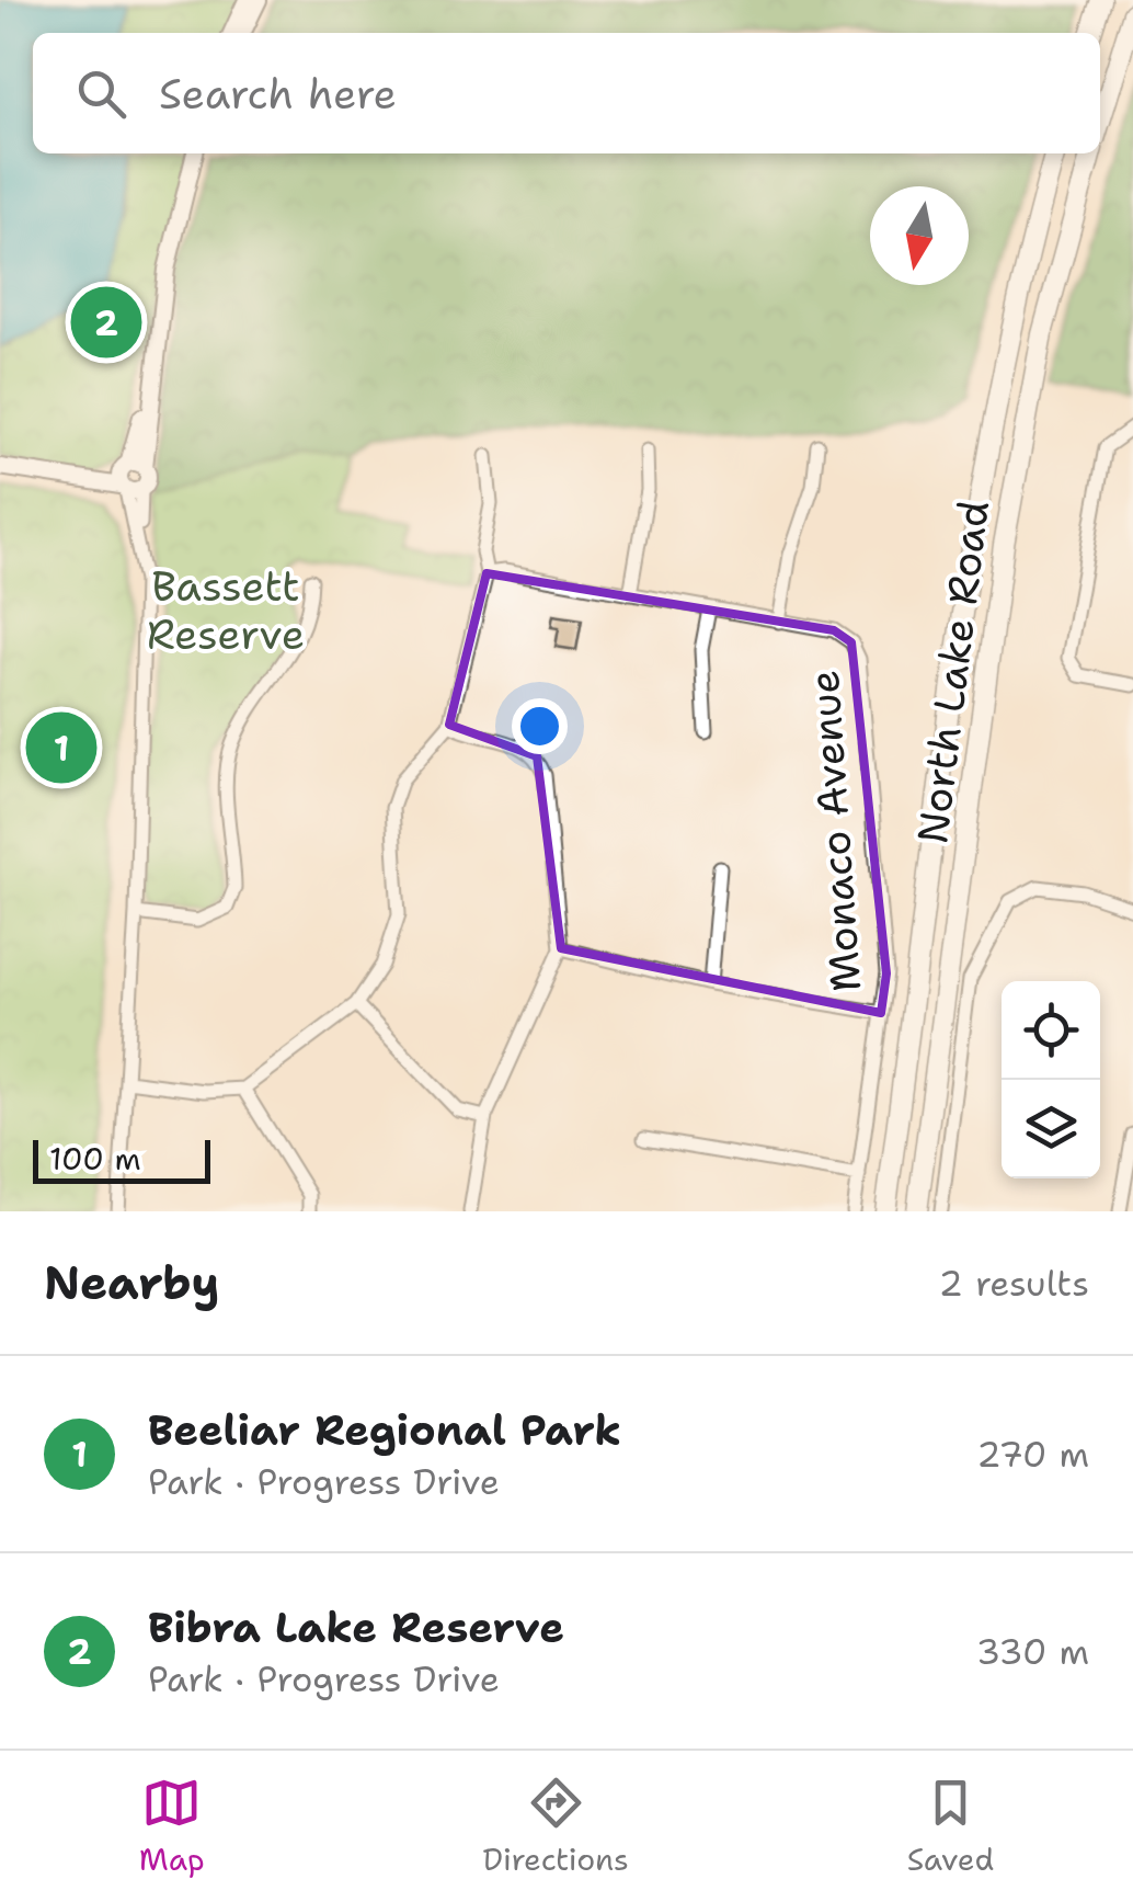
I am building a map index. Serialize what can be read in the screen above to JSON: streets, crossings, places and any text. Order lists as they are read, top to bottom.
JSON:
{
  "streets": {
    "main road": ["North Lake Road"],
    "street": ["Monaco Avenue"]
  },
  "parks": ["Bassett Reserve"],
  "scale_bar": "100 m",
  "north": "bottom",
  "page": {
    "search": "Search here",
    "pins": ["2", "1"],
    "scale": "100 m",
    "heading": ["Nearby", "2 results"],
    "list": [
      {
        "mark": "1",
        "name": "Beeliar Regional Park",
        "note": "Park · Progress Drive",
        "value": "270 m"
      },
      {
        "mark": "2",
        "name": "Bibra Lake Reserve",
        "note": "Park · Progress Drive",
        "value": "330 m"
      }
    ],
    "nav": ["Map", "Directions", "Saved"]
  }
}
